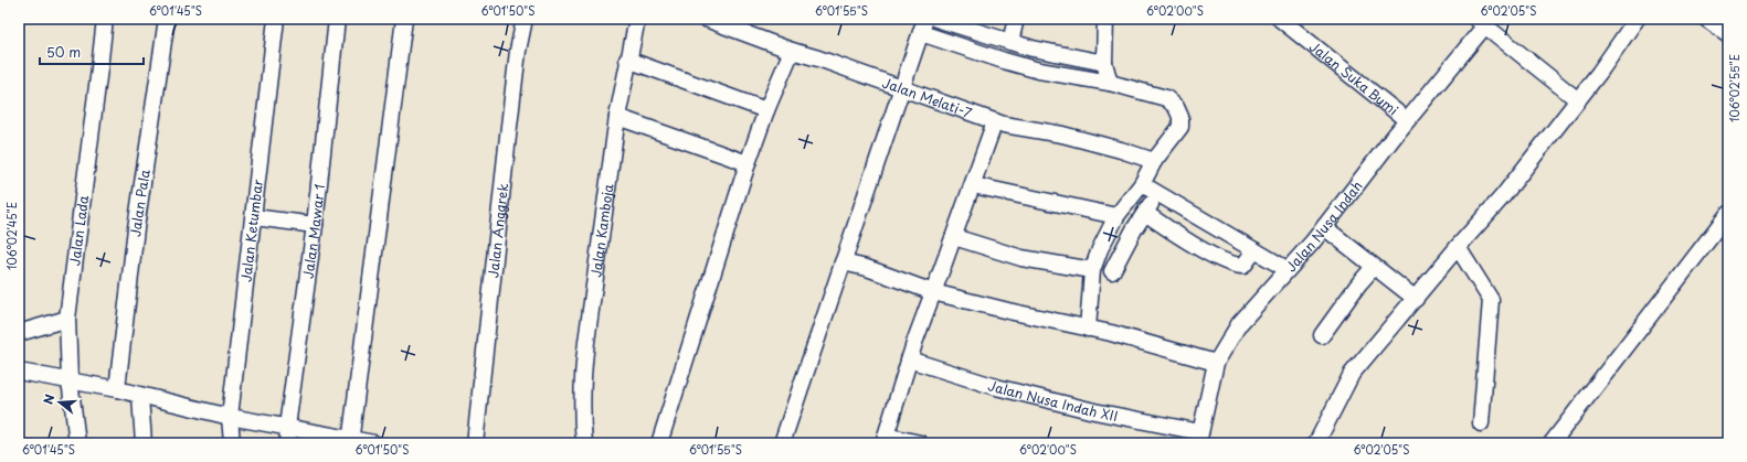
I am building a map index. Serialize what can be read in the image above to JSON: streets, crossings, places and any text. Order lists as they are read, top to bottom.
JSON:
{
  "streets": {
    "street": [
      "Jalan Suka Bumi",
      "Jalan Melati-7",
      "Jalan Pala",
      "Jalan Nusa Indah",
      "Jalan Lada",
      "Jalan Anggrek",
      "Jalan Kamboja",
      "Jalan Ketumbar",
      "Jalan Mawar 1",
      "Jalan Nusa Indah XII"
    ]
  },
  "crossings": [
    ["Jalan Suka Bumi", "Jalan Nusa Indah"],
    ["Jalan Nusa Indah", "Jalan Nusa Indah XII"]
  ],
  "scale_bar": "50 m",
  "north": "left",
  "coordinates": [
    "6°01'45\"S",
    "6°01'50\"S",
    "6°01'55\"S",
    "6°02'00\"S",
    "6°02'05\"S",
    "106°02'55\"E",
    "106°02'45\"E"
  ]
}
